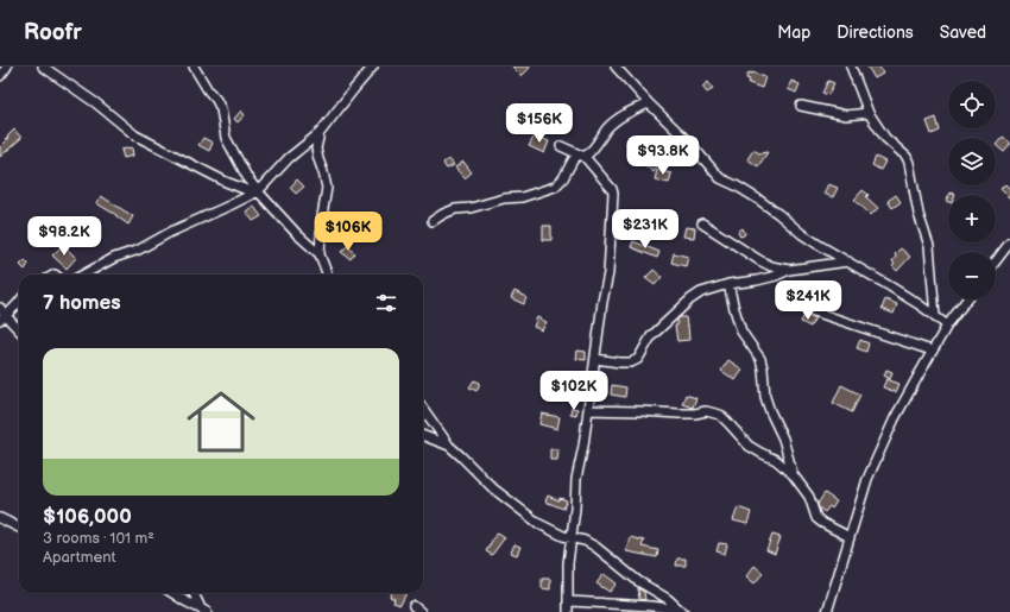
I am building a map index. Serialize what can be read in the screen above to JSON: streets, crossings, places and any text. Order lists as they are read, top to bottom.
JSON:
{
  "page": {
    "header": "Roofr",
    "nav": ["Map", "Directions", "Saved"],
    "map_buttons": ["+", "−"],
    "price": [
      "$156K",
      "$93.8K",
      "$231K",
      "$106K",
      "$98.2K",
      "$241K",
      "$102K"
    ],
    "heading": "7 homes",
    "list": [
      {
        "name": "$106,000",
        "note": "3 rooms · 101 m² · Apartment"
      }
    ]
  }
}
